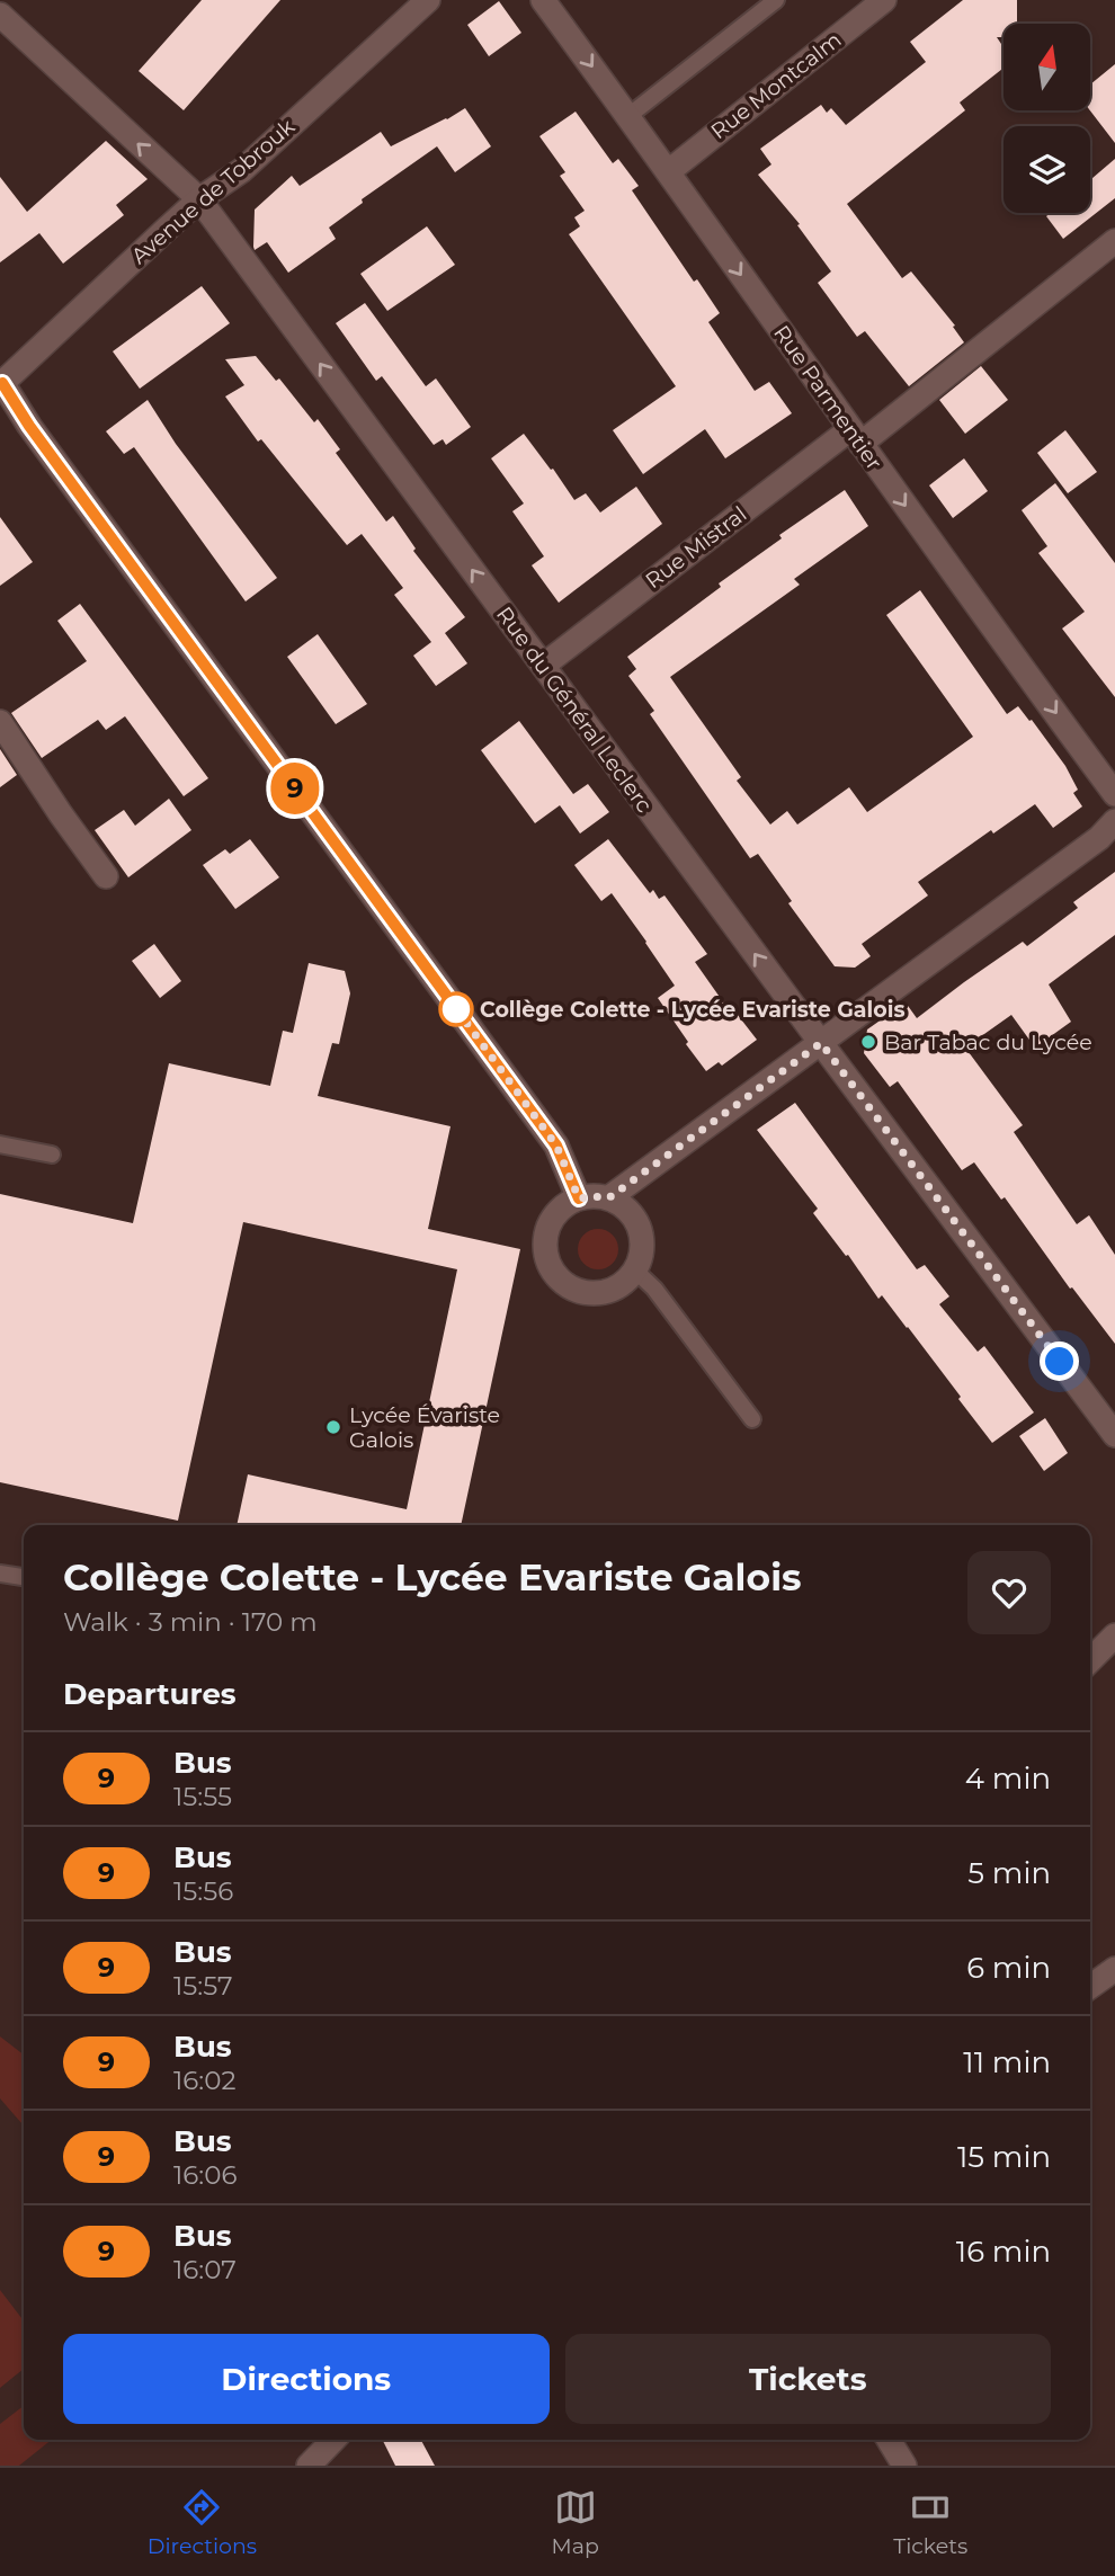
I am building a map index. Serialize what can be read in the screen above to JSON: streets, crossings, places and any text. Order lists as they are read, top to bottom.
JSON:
{
  "streets": {
    "street": [
      "Rue Montcalm",
      "Avenue de Tobrouk",
      "Rue Parmentier",
      "Rue Mistral",
      "Rue du Général Leclerc"
    ]
  },
  "crossings": [
    ["Rue Montcalm", "Rue Parmentier"],
    ["Avenue de Tobrouk", "Rue du Général Leclerc"],
    ["Rue Parmentier", "Rue Mistral"],
    ["Rue Mistral", "Rue du Général Leclerc"]
  ],
  "one_way": ["Rue Parmentier", "Rue du Général Leclerc"],
  "places": ["Collège Colette - Lycée Evariste Galois", "Bar Tabac du Lycée", "Lycée Évariste Galois"],
  "lines": ["bus line 9"],
  "north": "top",
  "page": {
    "on_map": "9",
    "heading": [
      ["Collège Colette - Lycée Evariste Galois", "Walk · 3 min · 170 m"],
      "Departures"
    ],
    "list": [
      {
        "mark": "9",
        "name": "Bus",
        "note": "15:55",
        "value": "4 min"
      },
      {
        "mark": "9",
        "name": "Bus",
        "note": "15:56",
        "value": "5 min"
      },
      {
        "mark": "9",
        "name": "Bus",
        "note": "15:57",
        "value": "6 min"
      },
      {
        "mark": "9",
        "name": "Bus",
        "note": "16:02",
        "value": "11 min"
      },
      {
        "mark": "9",
        "name": "Bus",
        "note": "16:06",
        "value": "15 min"
      },
      {
        "mark": "9",
        "name": "Bus",
        "note": "16:07",
        "value": "16 min"
      }
    ],
    "buttons": ["Directions", "Tickets"],
    "tabs": ["Directions", "Map", "Tickets"]
  }
}
